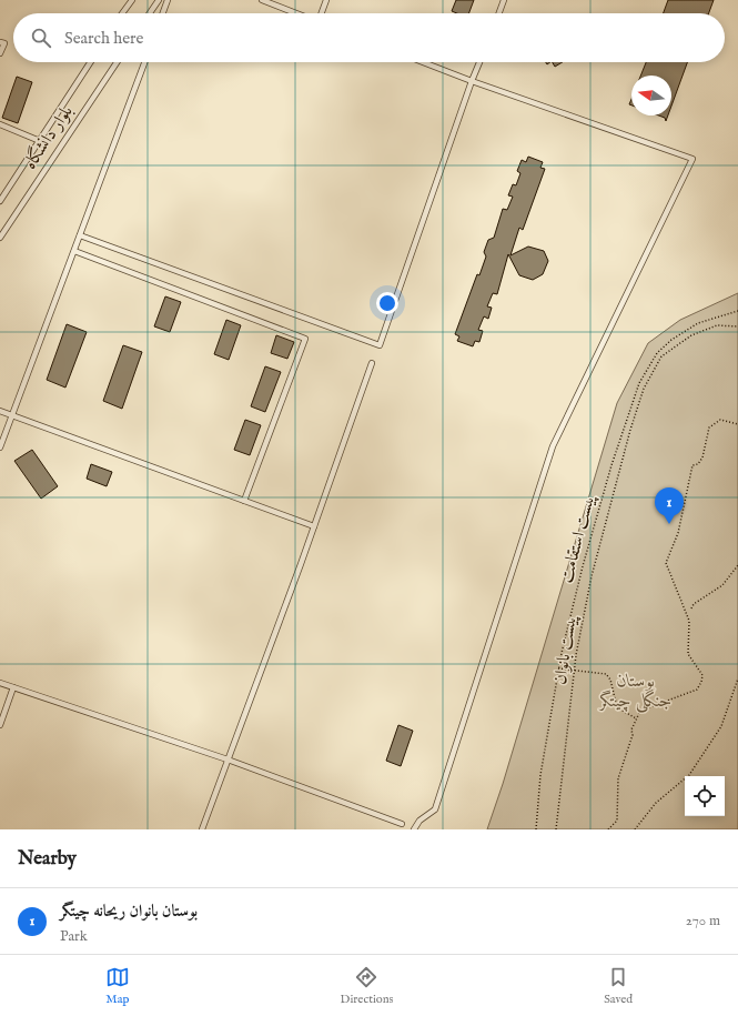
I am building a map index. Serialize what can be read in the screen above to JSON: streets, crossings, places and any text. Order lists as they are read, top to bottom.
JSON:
{
  "streets": {
    "lane": ["بلوار دانشگاه"],
    "path": ["پیست استقامت", "پیست بانوان"]
  },
  "parks": ["بوستان جنگلی چیتگر"],
  "north": "left",
  "page": {
    "search": "Search here",
    "pins": "1",
    "heading": "Nearby",
    "list": [
      {
        "mark": "1",
        "name": "بوستان بانوان ریحانه چیتگر",
        "note": "Park",
        "value": "270 m"
      }
    ],
    "nav": ["Map", "Directions", "Saved"]
  }
}
